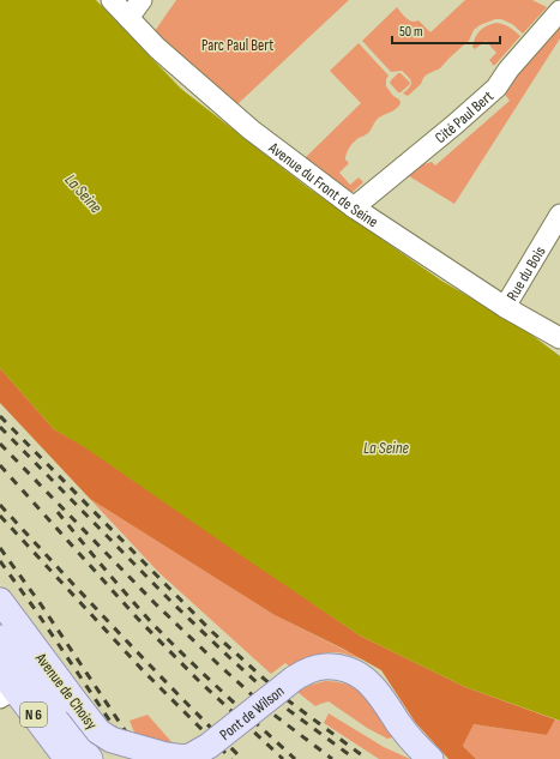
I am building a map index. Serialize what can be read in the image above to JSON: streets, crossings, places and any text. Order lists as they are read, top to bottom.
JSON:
{
  "streets": {
    "main road": ["Avenue de Choisy", "Pont de Wilson", "N 6"],
    "street": ["Cité Paul Bert", "Avenue du Front de Seine", "Rue du Bois"]
  },
  "crossings": [
    ["Cité Paul Bert", "Avenue du Front de Seine"],
    ["Avenue du Front de Seine", "Rue du Bois"],
    ["Avenue de Choisy", "Pont de Wilson"]
  ],
  "water": ["La Seine"],
  "parks": ["Parc Paul Bert"],
  "scale_bar": "50 m"
}
